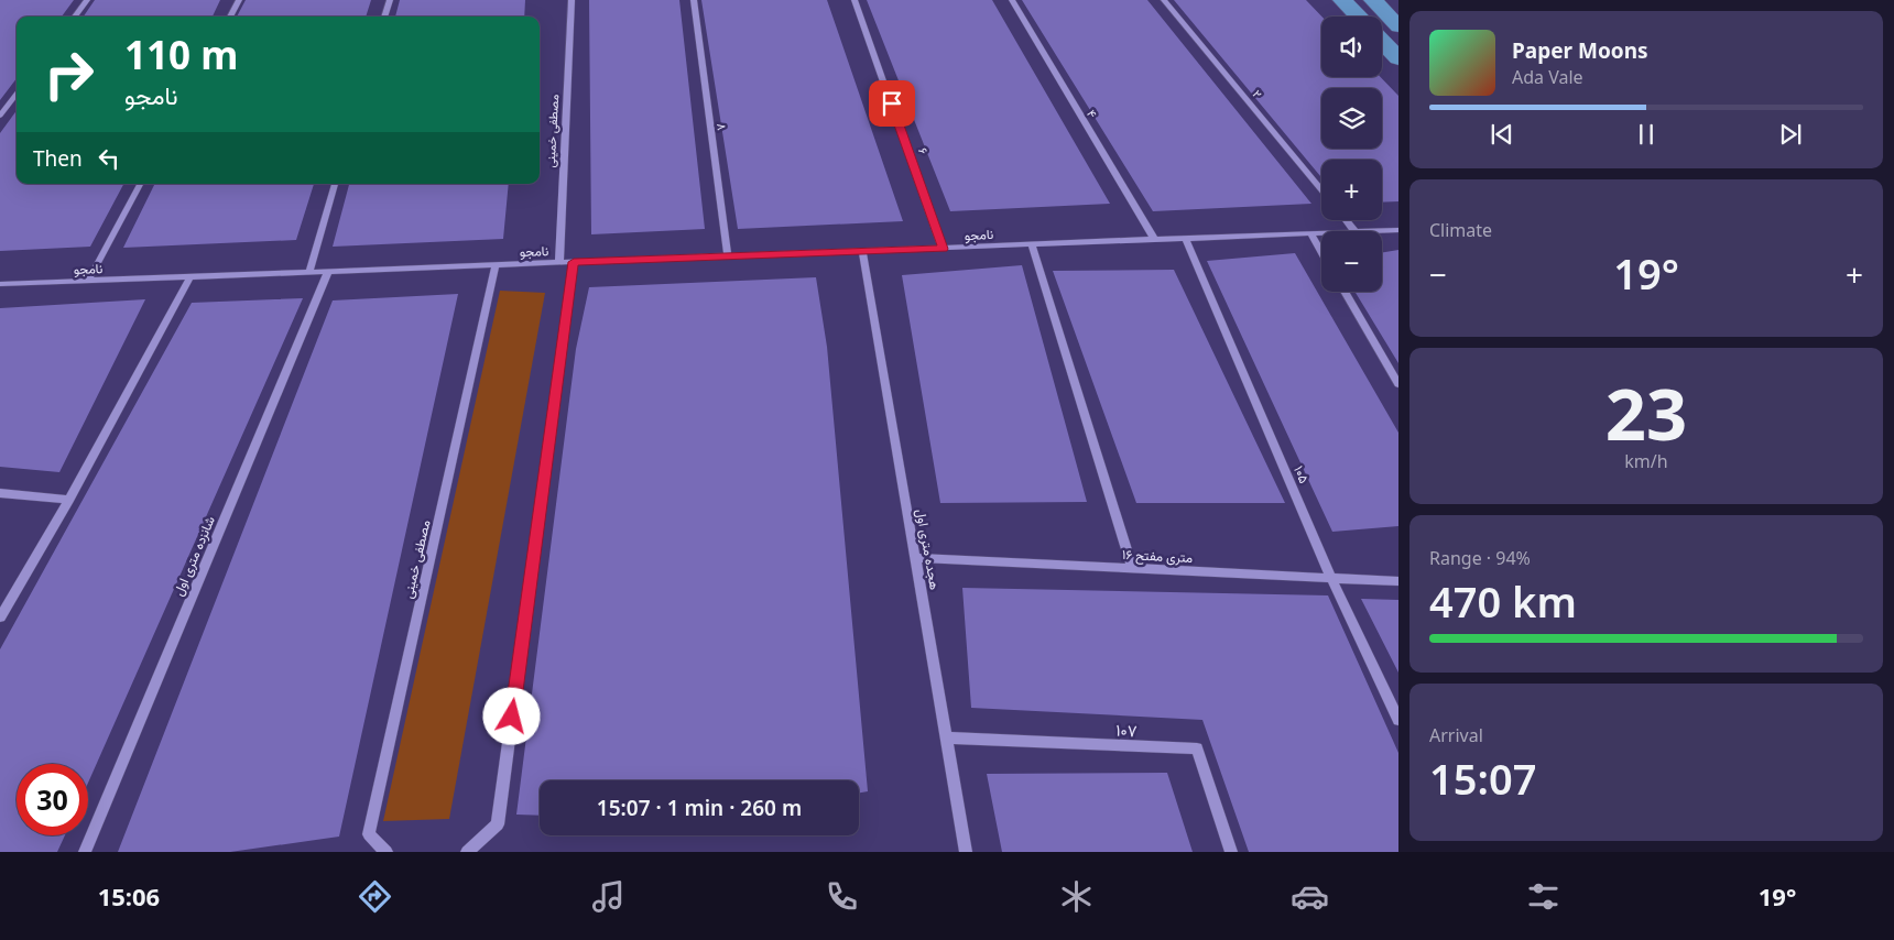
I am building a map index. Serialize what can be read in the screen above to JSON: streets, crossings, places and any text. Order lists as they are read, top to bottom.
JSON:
{
  "streets": {
    "street": [
      "۲",
      "۴",
      "۸",
      "مصطفی خمینی",
      "۶",
      "نامجو",
      "۱۰۵",
      "هجده متری اول",
      "شانزده متری اول",
      "۱۶ متری مفتح",
      "۱۰۷"
    ]
  },
  "crossings": [
    ["۴", "نامجو"],
    ["۸", "نامجو"],
    ["مصطفی خمینی", "نامجو"],
    ["۶", "نامجو"],
    ["نامجو", "۱۰۵"],
    ["نامجو", "هجده متری اول"],
    ["نامجو", "شانزده متری اول"],
    ["۱۰۵", "۱۶ متری مفتح"],
    ["هجده متری اول", "۱۶ متری مفتح"],
    ["هجده متری اول", "۱۰۷"]
  ],
  "page": {
    "map_buttons": ["+", "−"],
    "turn": ["110 m", "نامجو"],
    "song": ["Paper Moons", "Ada Vale"],
    "then": "Then",
    "tile": [
      "Climate",
      ["23", "km/h"],
      ["Range · 94%", "470 km"],
      ["Arrival", "15:07"]
    ],
    "heat": ["−", "19°", "+"],
    "limit": "30",
    "trip": "15:07 · 1 min · 260 m",
    "tabs": ["15:06", "19°"]
  }
}
